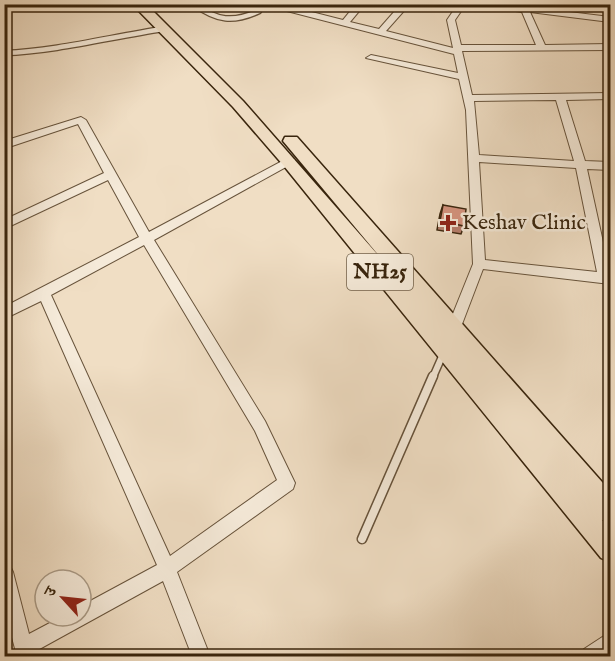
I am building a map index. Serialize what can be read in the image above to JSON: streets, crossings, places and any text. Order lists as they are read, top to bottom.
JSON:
{
  "streets": {
    "main road": ["NH25"]
  },
  "places": {
    "health": ["Keshav Clinic"]
  },
  "north": "top left"
}
